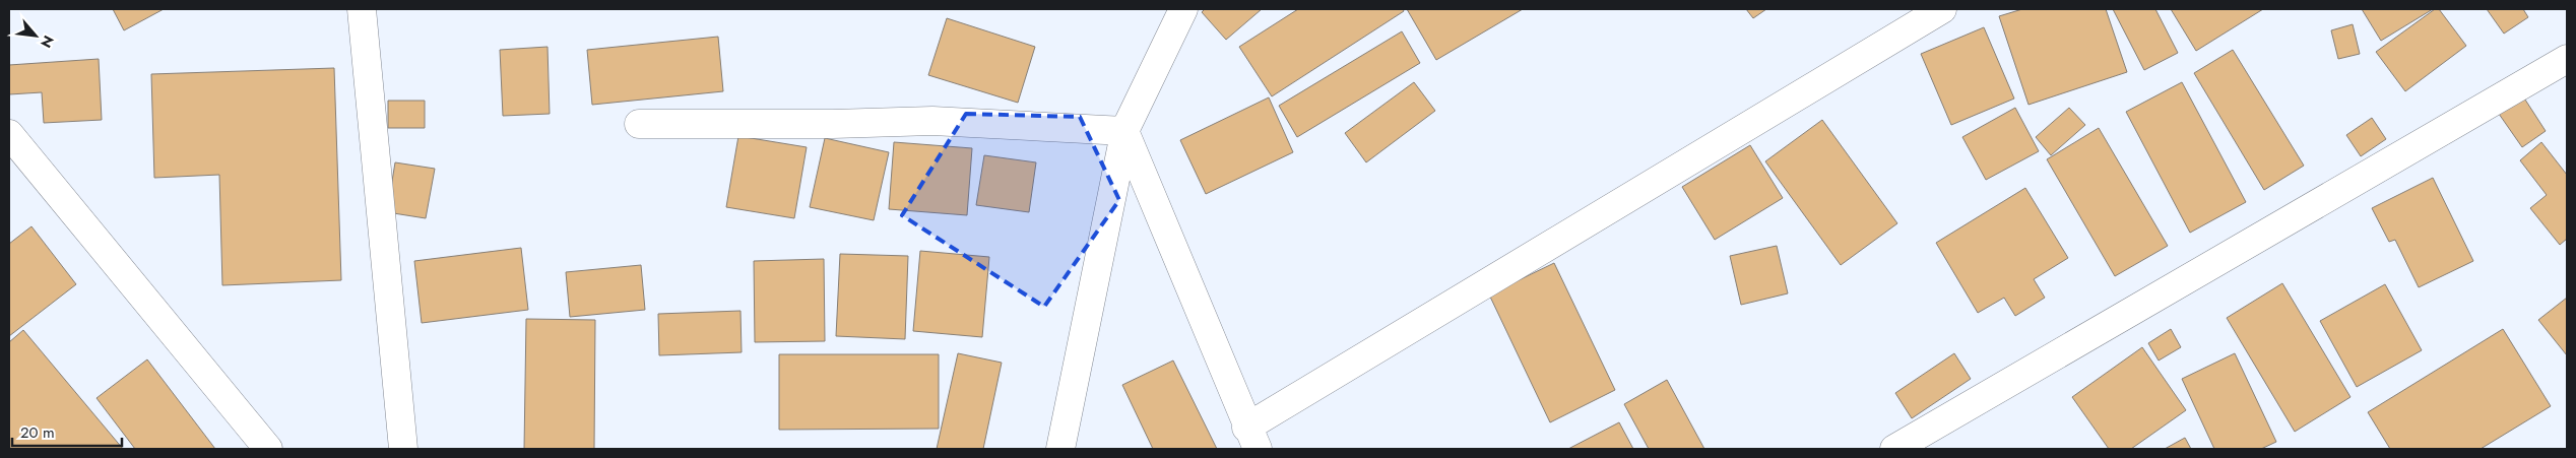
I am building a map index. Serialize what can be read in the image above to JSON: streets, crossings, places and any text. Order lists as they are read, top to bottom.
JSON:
{
  "scale_bar": "20 m",
  "north": "bottom right"
}
